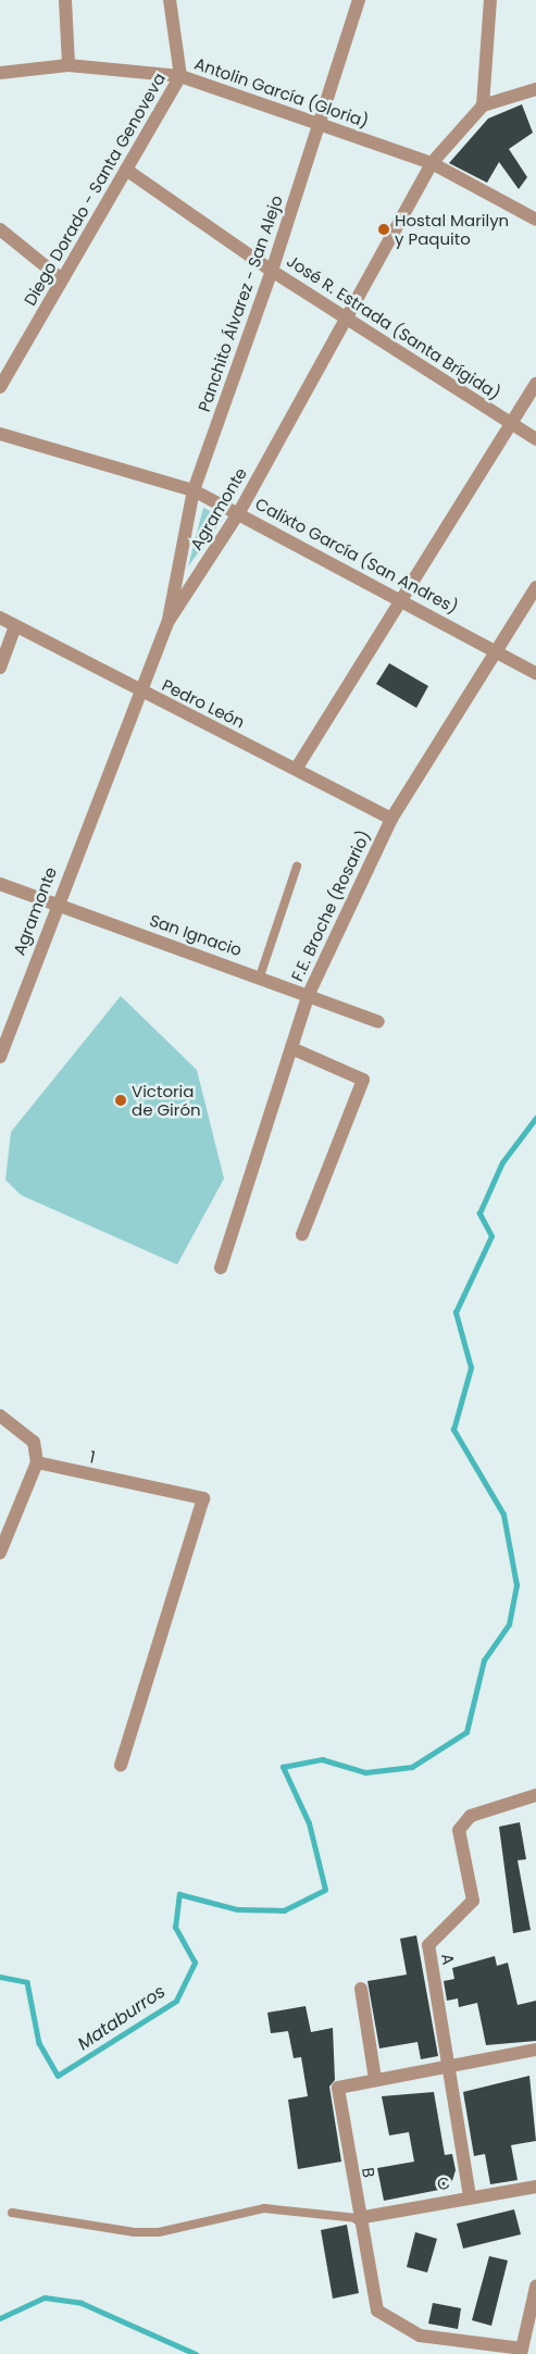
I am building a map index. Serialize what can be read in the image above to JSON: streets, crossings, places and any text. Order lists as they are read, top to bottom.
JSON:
{
  "streets": {
    "street": [
      "Antolin García (Gloria)",
      "Diego Dorado - Santa Genoveva",
      "Panchito Álvarez - San Alejo",
      "José R. Estrada (Santa Brígida)",
      "Agramonte",
      "Calixto García (San Andres)",
      "Pedro León",
      "F.E. Broche (Rosario)",
      "San Ignacio",
      "1",
      "A",
      "B",
      "C"
    ]
  },
  "crossings": [
    ["Antolin García (Gloria)", "Diego Dorado - Santa Genoveva"],
    ["Antolin García (Gloria)", "Panchito Álvarez - San Alejo"],
    ["Antolin García (Gloria)", "Agramonte"],
    ["Diego Dorado - Santa Genoveva", "José R. Estrada (Santa Brígida)"],
    ["Panchito Álvarez - San Alejo", "José R. Estrada (Santa Brígida)"],
    ["Panchito Álvarez - San Alejo", "Agramonte"],
    ["Panchito Álvarez - San Alejo", "Calixto García (San Andres)"],
    ["José R. Estrada (Santa Brígida)", "Agramonte"],
    ["Agramonte", "Calixto García (San Andres)"],
    ["Agramonte", "Pedro León"],
    ["Agramonte", "San Ignacio"],
    ["Calixto García (San Andres)", "F.E. Broche (Rosario)"],
    ["Pedro León", "F.E. Broche (Rosario)"],
    ["F.E. Broche (Rosario)", "San Ignacio"],
    ["A", "B"],
    ["A", "C"],
    ["B", "C"]
  ],
  "water": ["Mataburros"],
  "places": ["Hostal Marilyn y Paquito", "Victoria de Girón"]
}
